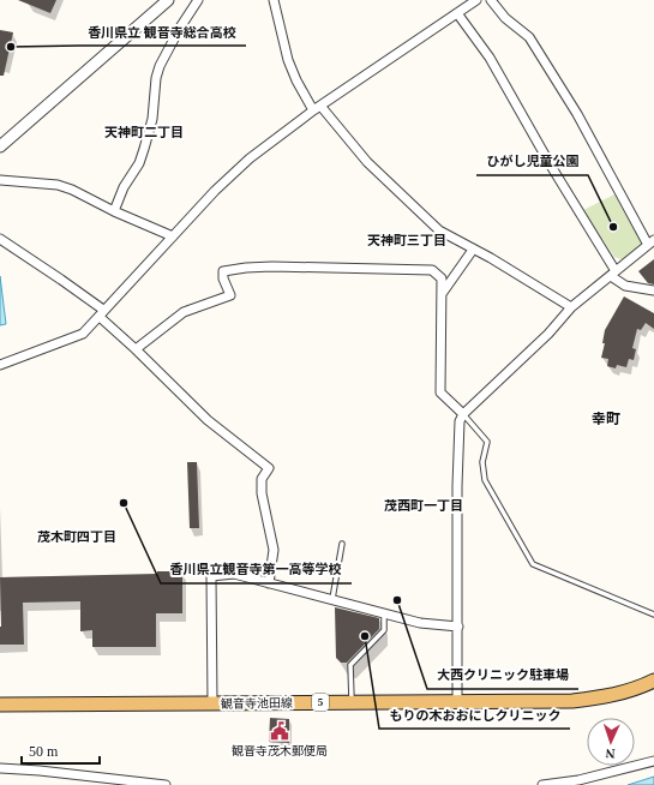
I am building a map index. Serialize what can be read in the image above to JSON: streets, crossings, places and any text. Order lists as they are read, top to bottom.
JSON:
{
  "streets": {
    "main road": ["5", "観音寺池田線"]
  },
  "districts": [
    "天神町二丁目",
    "天神町三丁目",
    "幸町",
    "茂西町一丁目",
    "茂木町四丁目"
  ],
  "places": {
    "other": [
      "香川県立 観音寺総合高校",
      "ひがし児童公園",
      "香川県立観音寺第一高等学校",
      "大西クリニック駐車場",
      "もりの木おおにしクリニック"
    ],
    "public building": ["観音寺茂木郵便局"]
  },
  "scale_bar": "50 m",
  "north": "bottom"
}
